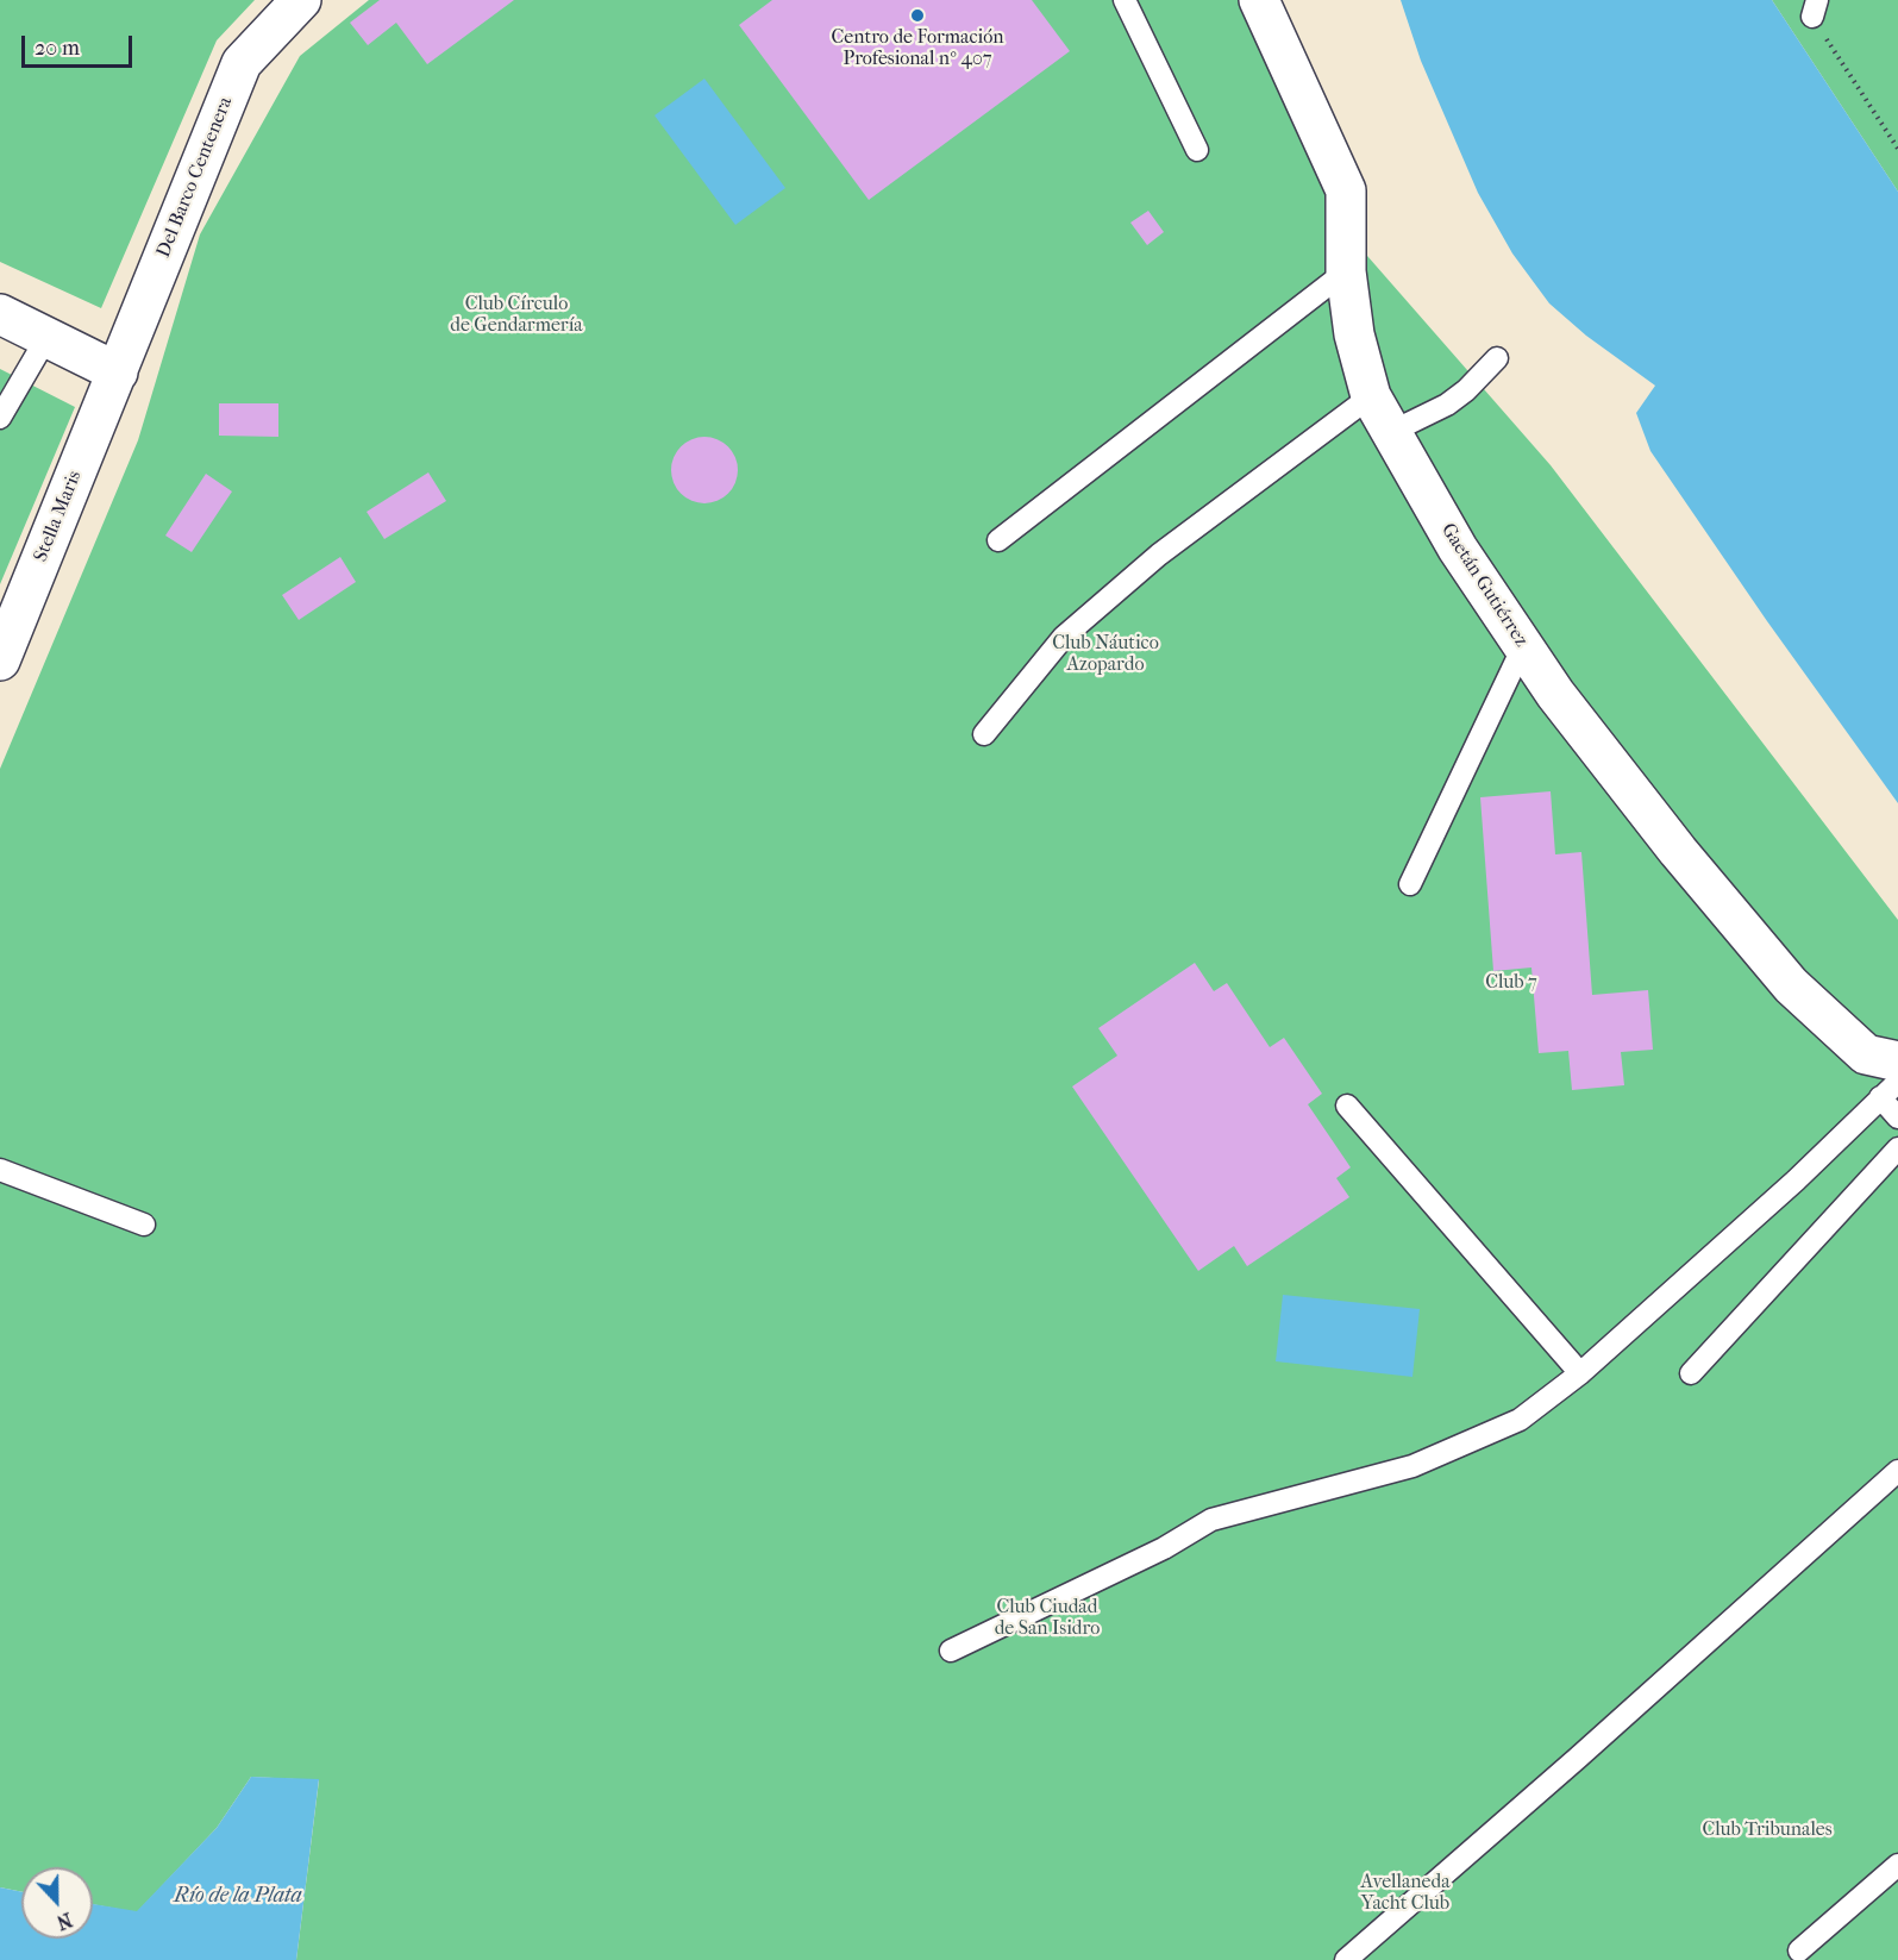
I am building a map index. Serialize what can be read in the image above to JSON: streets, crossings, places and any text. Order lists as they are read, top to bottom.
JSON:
{
  "streets": {
    "street": ["Del Barco Centenera", "Stella Maris", "Gaetán Gutiérrez"]
  },
  "crossings": [
    ["Del Barco Centenera", "Stella Maris"]
  ],
  "water": ["Río de la Plata"],
  "parks": [
    "Club Círculo de Gendarmería",
    "Club Náutico Azopardo",
    "Club 7",
    "Club Ciudad de San Isidro",
    "Club Tribunales",
    "Avellaneda Yacht Club"
  ],
  "places": ["Centro de Formación Profesional nº 407"],
  "scale_bar": "20 m",
  "north": "bottom"
}
